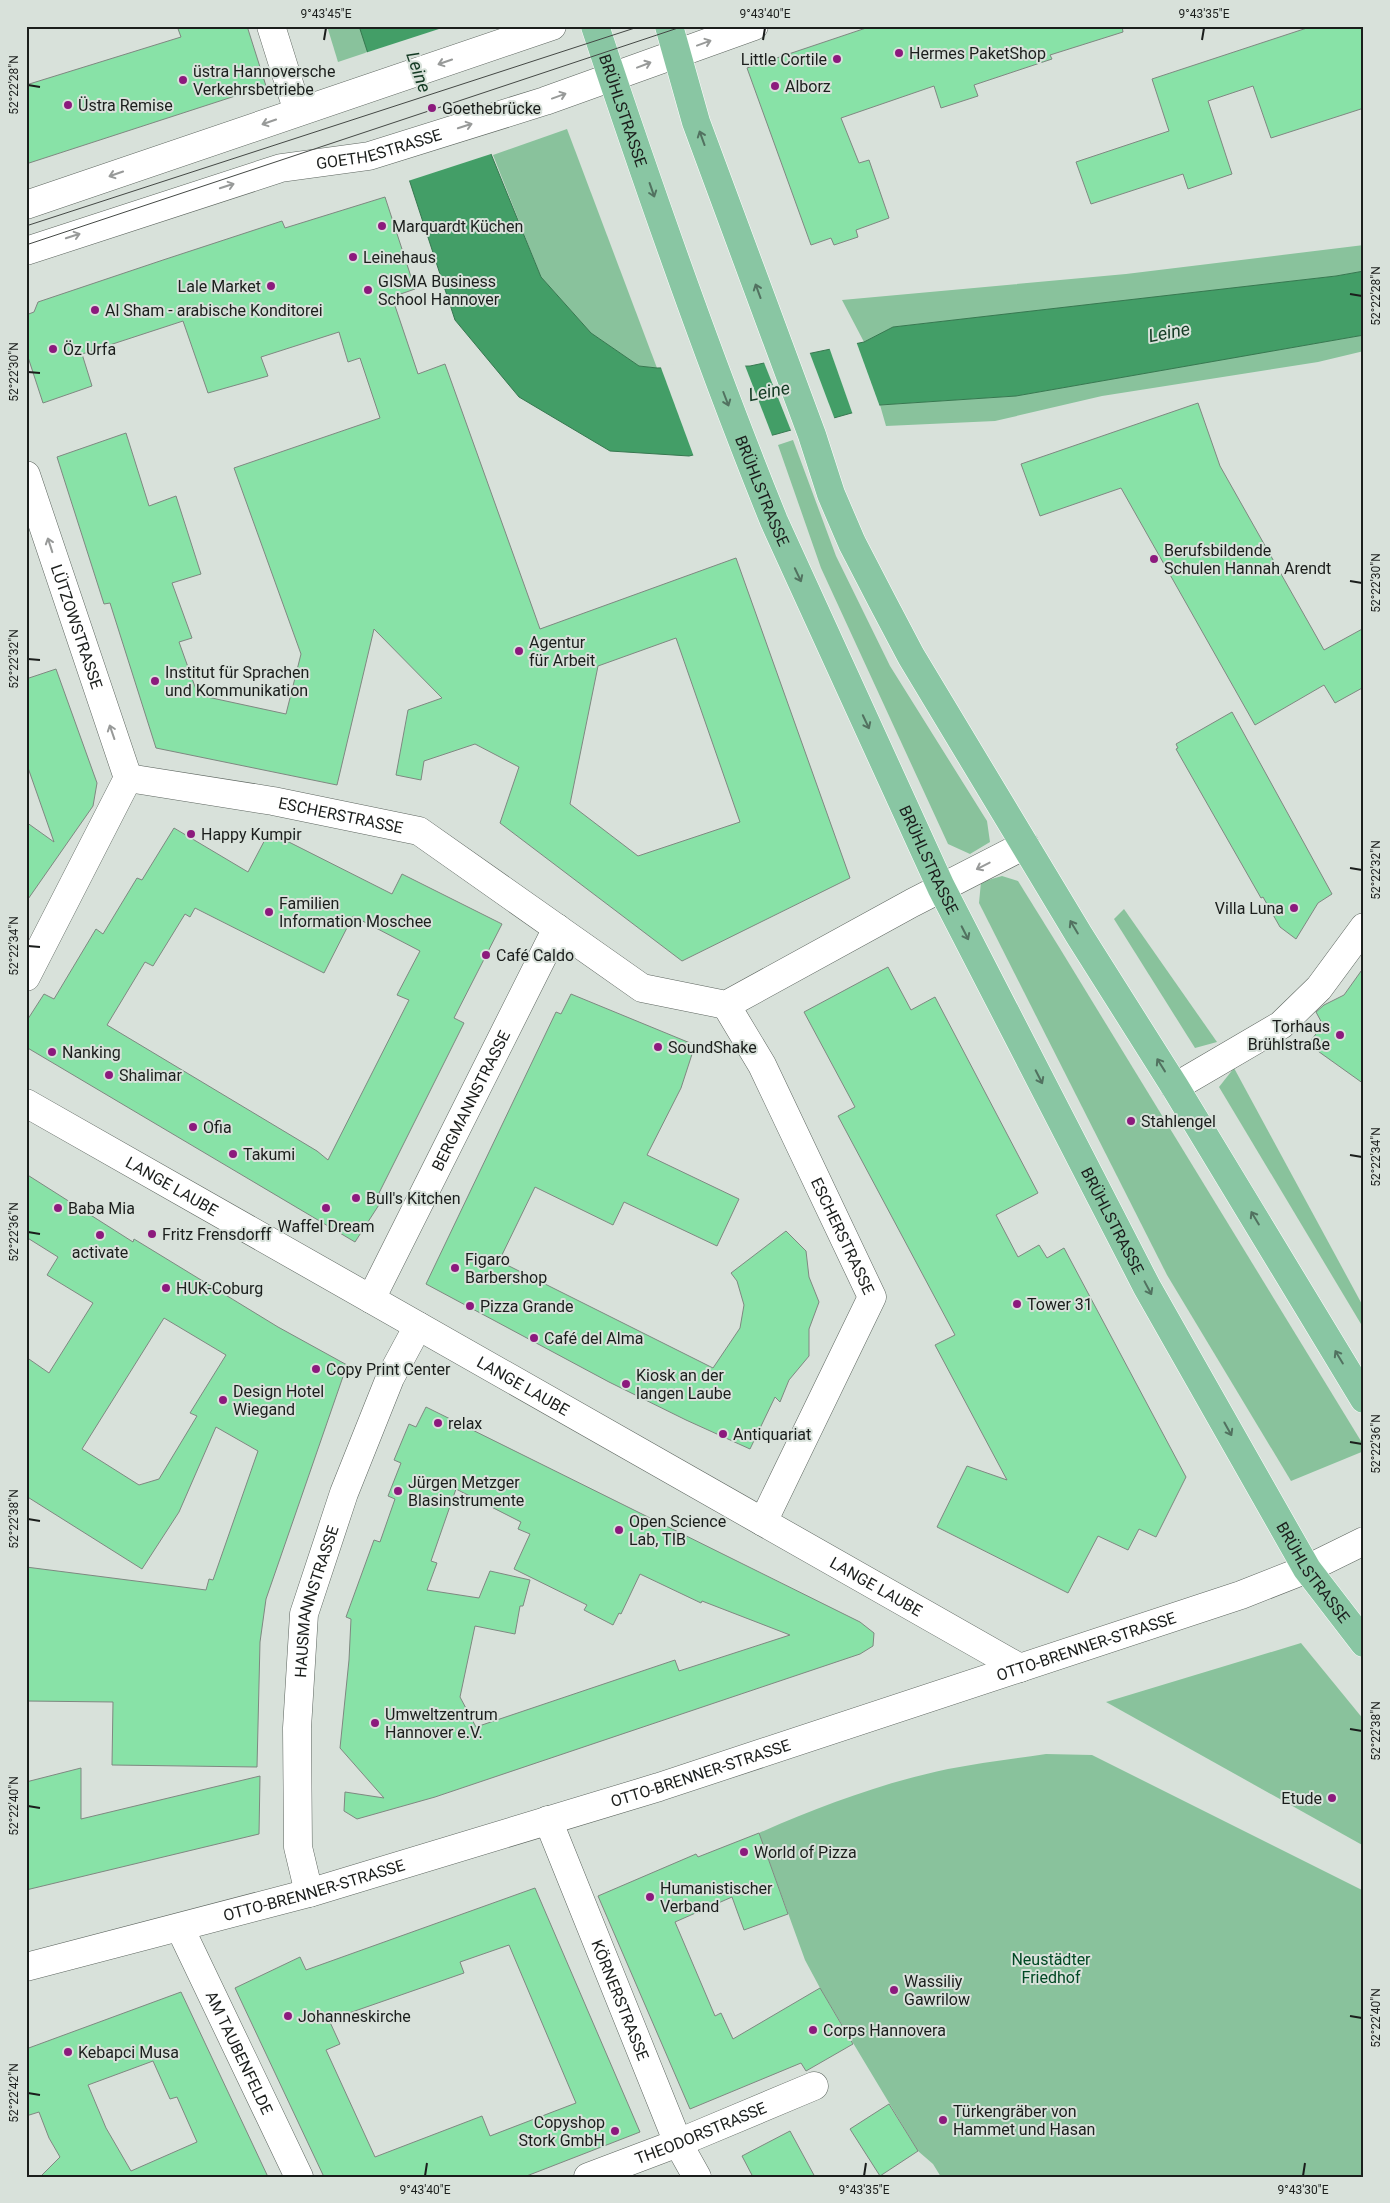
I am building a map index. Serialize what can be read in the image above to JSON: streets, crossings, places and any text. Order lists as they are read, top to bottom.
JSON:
{
  "streets": {
    "main road": ["BRÜHLSTRASSE"],
    "street": [
      "GOETHESTRASSE",
      "LÜTZOWSTRASSE",
      "ESCHERSTRASSE",
      "BERGMANNSTRASSE",
      "LANGE LAUBE",
      "HAUSMANNSTRASSE",
      "OTTO-BRENNER-STRASSE",
      "KÖRNERSTRASSE",
      "AM TAUBENFELDE",
      "THEODORSTRASSE"
    ]
  },
  "crossings": [
    ["BRÜHLSTRASSE", "GOETHESTRASSE"],
    ["BRÜHLSTRASSE", "OTTO-BRENNER-STRASSE"],
    ["LÜTZOWSTRASSE", "ESCHERSTRASSE"],
    ["ESCHERSTRASSE", "BERGMANNSTRASSE"],
    ["ESCHERSTRASSE", "LANGE LAUBE"],
    ["BERGMANNSTRASSE", "LANGE LAUBE"],
    ["LANGE LAUBE", "HAUSMANNSTRASSE"],
    ["LANGE LAUBE", "OTTO-BRENNER-STRASSE"],
    ["HAUSMANNSTRASSE", "OTTO-BRENNER-STRASSE"],
    ["OTTO-BRENNER-STRASSE", "KÖRNERSTRASSE"],
    ["OTTO-BRENNER-STRASSE", "AM TAUBENFELDE"],
    ["KÖRNERSTRASSE", "THEODORSTRASSE"]
  ],
  "one_way": ["LÜTZOWSTRASSE"],
  "water": ["Leine"],
  "parks": ["Neustädter Friedhof"],
  "places": [
    "Hermes PaketShop",
    "Little Cortile",
    "üstra Hannoversche Verkehrsbetriebe",
    "Alborz",
    "Üstra Remise",
    "Goethebrücke",
    "Marquardt Küchen",
    "Leinehaus",
    "Lale Market",
    "GISMA Business School Hannover",
    "Al Sham - arabische Konditorei",
    "Öz Urfa",
    "Berufsbildende Schulen Hannah Arendt",
    "Agentur für Arbeit",
    "Institut für Sprachen und Kommunikation",
    "Happy Kumpir",
    "Villa Luna",
    "Familien Information Moschee",
    "Café Caldo",
    "Torhaus Brühlstraße",
    "SoundShake",
    "Nanking",
    "Shalimar",
    "Stahlengel",
    "Ofia",
    "Takumi",
    "Bull's Kitchen",
    "Baba Mia",
    "Waffel Dream",
    "Fritz Frensdorff",
    "activate",
    "Figaro Barbershop",
    "HUK-Coburg",
    "Tower 31",
    "Pizza Grande",
    "Café del Alma",
    "Copy Print Center",
    "Kiosk an der langen Laube",
    "Design Hotel Wiegand",
    "relax",
    "Antiquariat",
    "Jürgen Metzger Blasinstrumente",
    "Open Science Lab, TIB",
    "Umweltzentrum Hannover e.V.",
    "Etude",
    "World of Pizza",
    "Humanistischer Verband",
    "Wassiliy Gawrilow",
    "Johanneskirche",
    "Corps Hannovera",
    "Kebapci Musa",
    "Türkengräber von Hammet und Hasan",
    "Copyshop Stork GmbH"
  ],
  "coordinates": [
    "9°43'45\"E",
    "9°43'40\"E",
    "9°43'35\"E",
    "52°22'28\"N",
    "52°22'30\"N",
    "52°22'32\"N",
    "52°22'34\"N",
    "52°22'36\"N",
    "52°22'38\"N",
    "52°22'40\"N",
    "52°22'42\"N",
    "9°43'30\"E"
  ]
}
